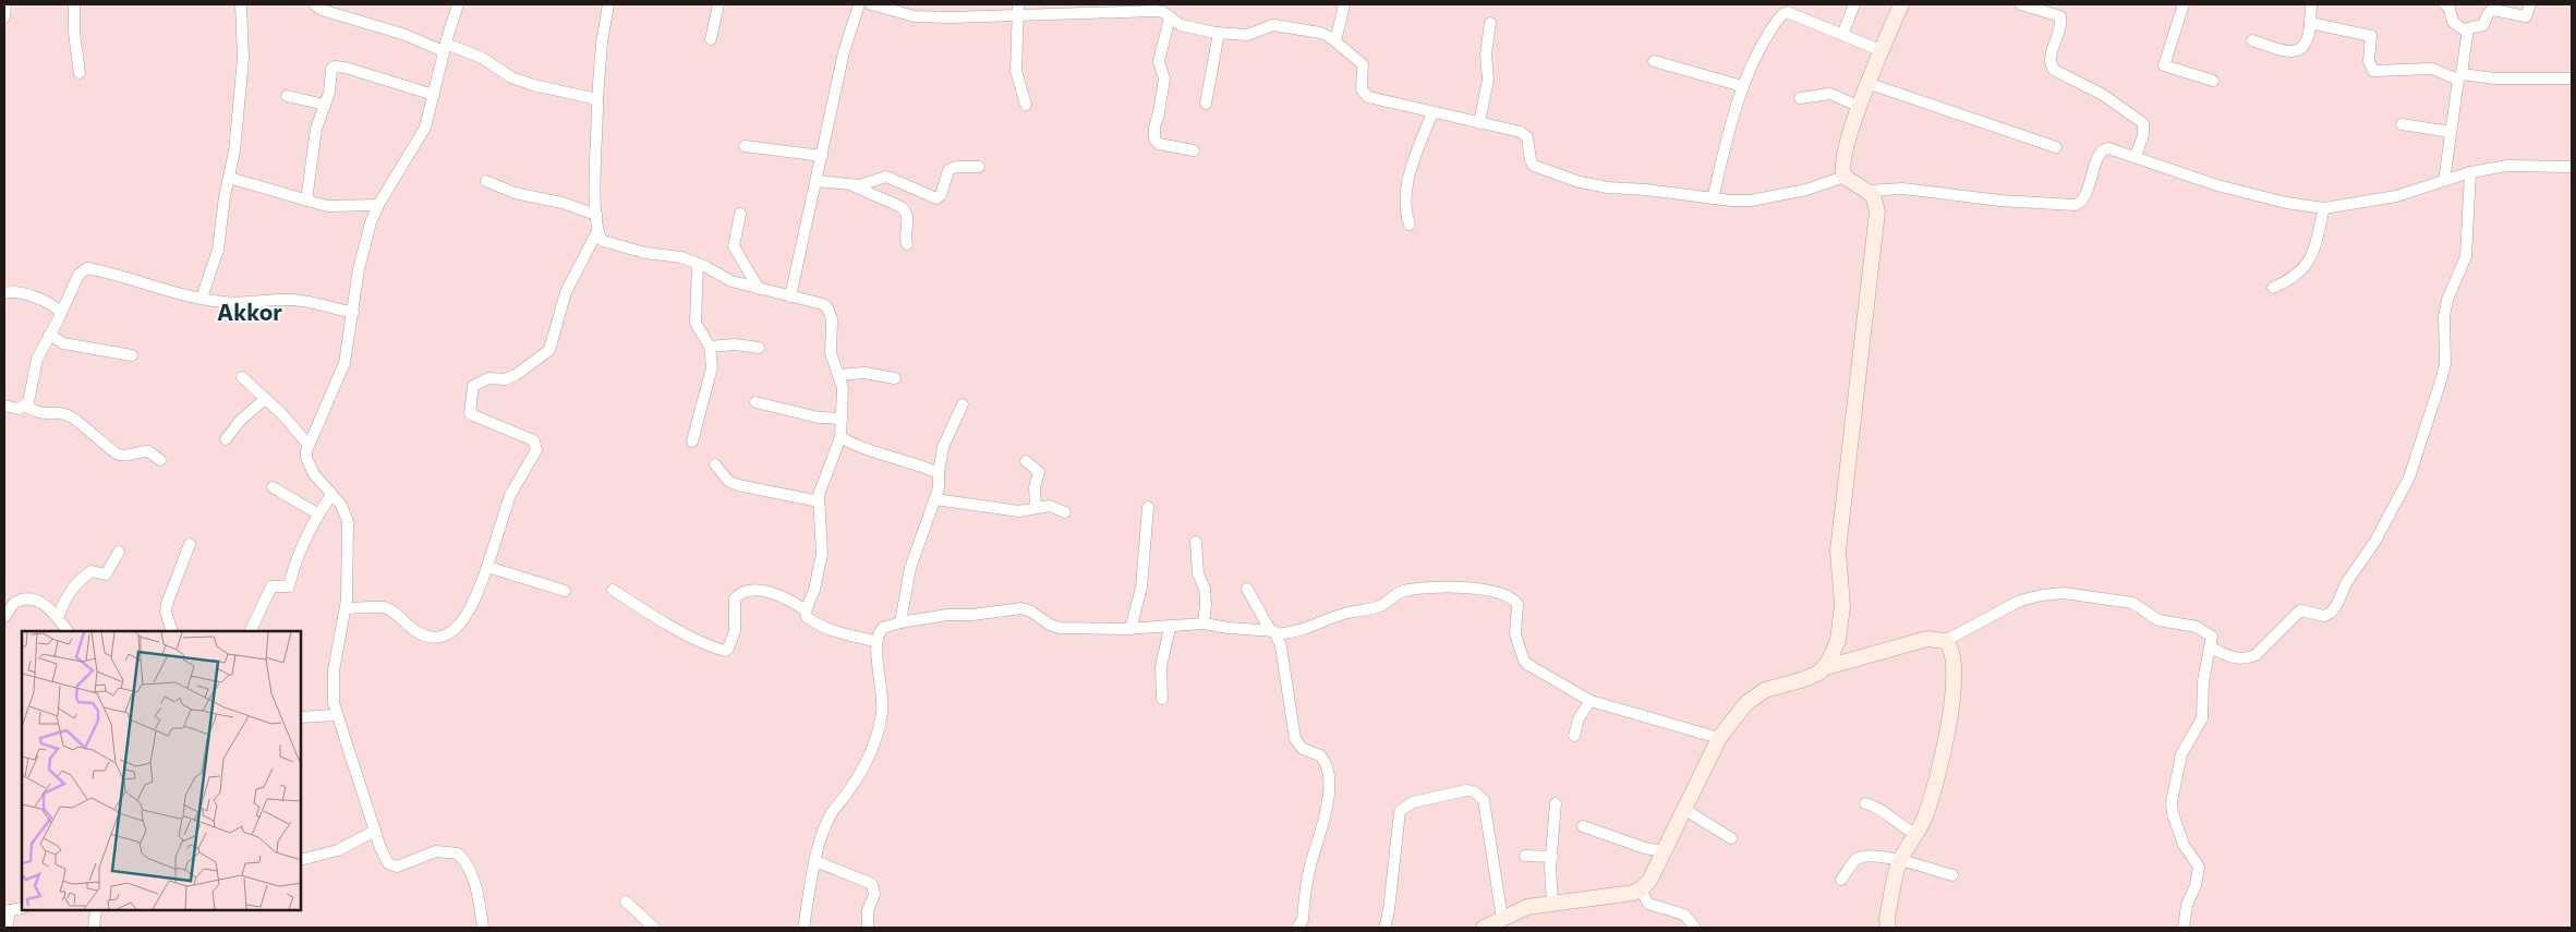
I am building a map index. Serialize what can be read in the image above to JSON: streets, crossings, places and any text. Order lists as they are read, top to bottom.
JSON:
{
  "districts": ["Akkor"]
}
